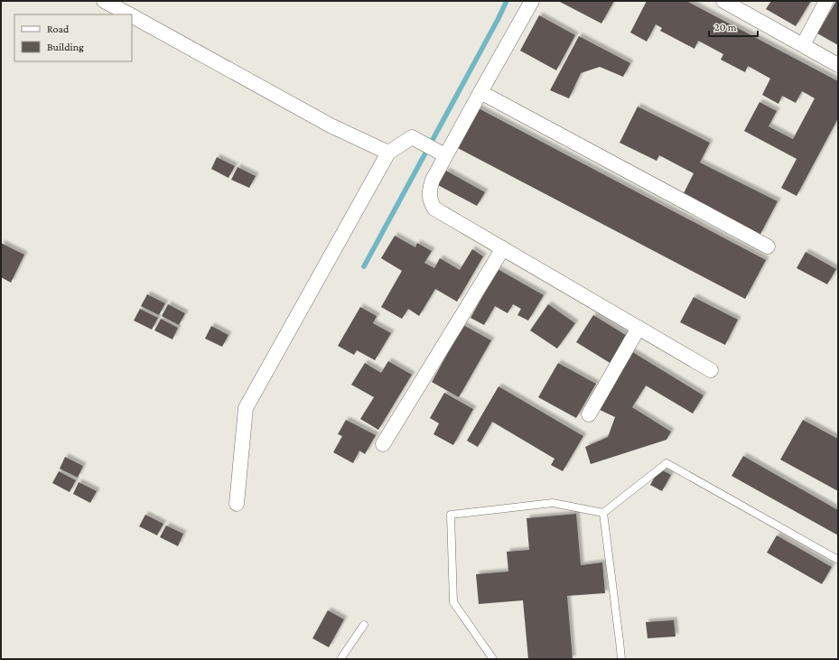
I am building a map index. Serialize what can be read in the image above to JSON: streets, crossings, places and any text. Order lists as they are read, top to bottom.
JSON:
{
  "legend": ["Road", "Building"],
  "scale_bar": "20 m"
}
